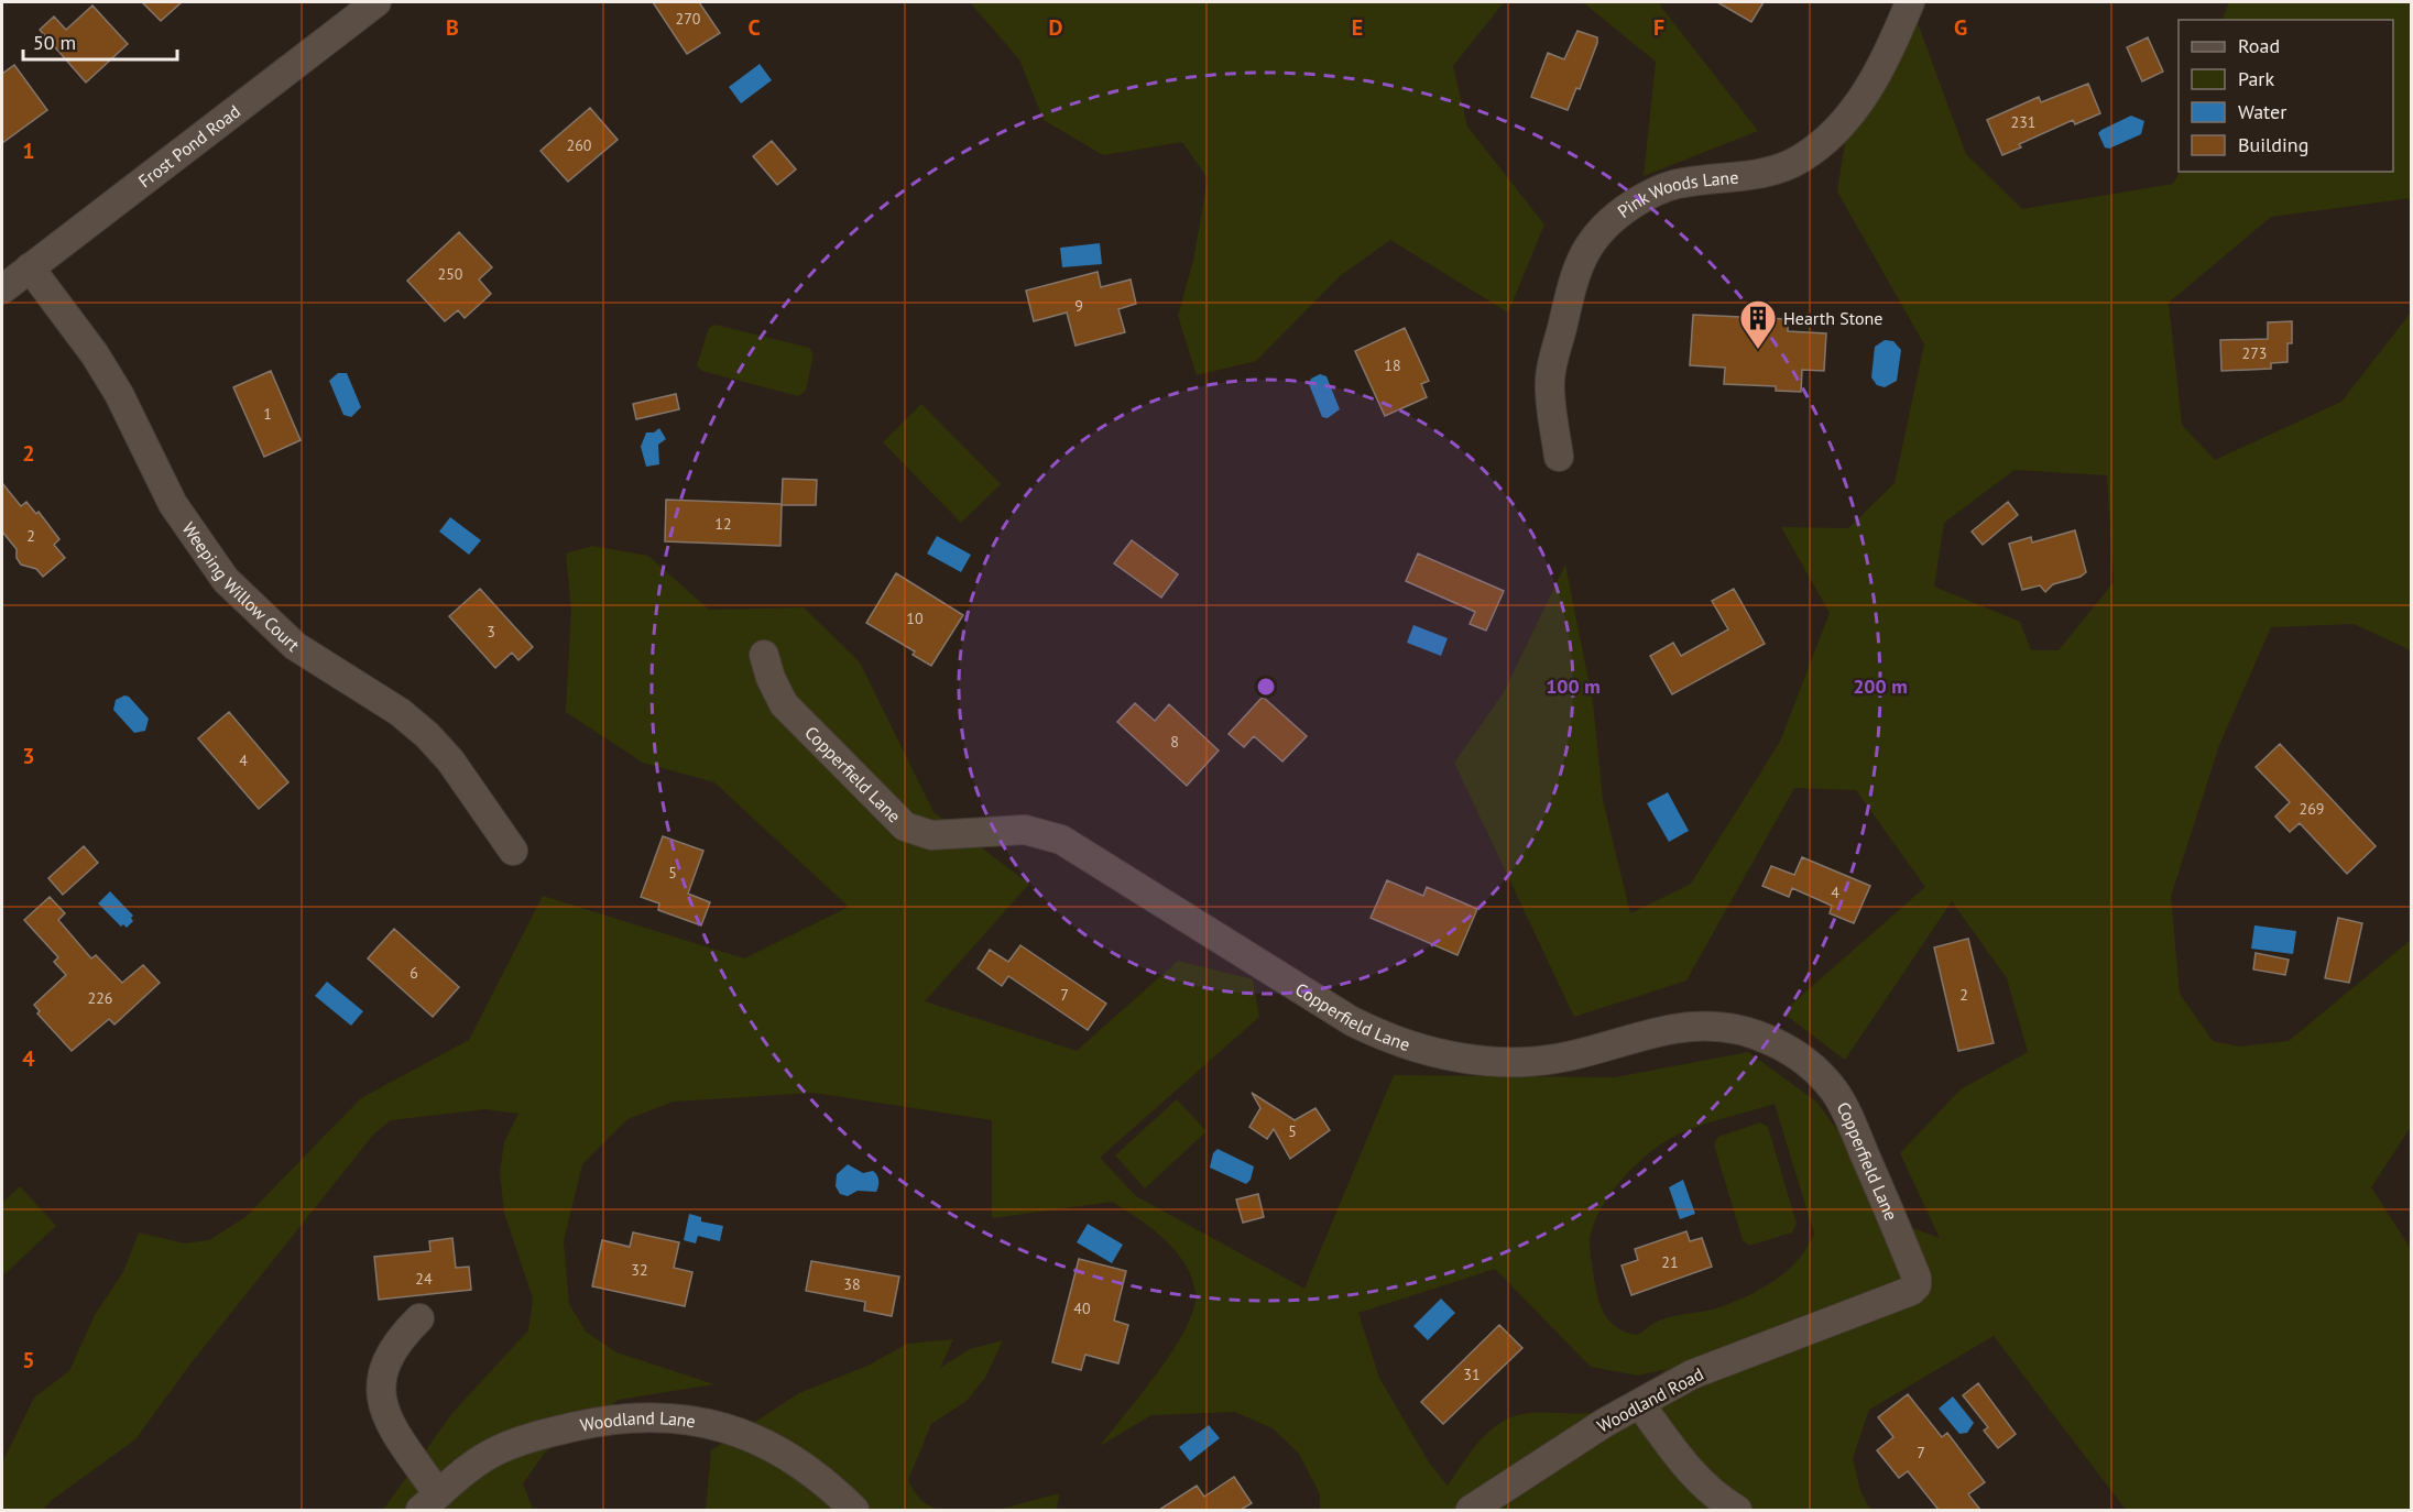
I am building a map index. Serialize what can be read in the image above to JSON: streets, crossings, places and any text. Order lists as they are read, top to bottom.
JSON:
{
  "streets": {
    "street": [
      "Frost Pond Road",
      "Pink Woods Lane",
      "Weeping Willow Court",
      "Copperfield Lane",
      "Woodland Road",
      "Woodland Lane"
    ]
  },
  "crossings": [
    ["Frost Pond Road", "Weeping Willow Court"],
    ["Copperfield Lane", "Woodland Road"]
  ],
  "places": {
    "building": ["Hearth Stone"]
  },
  "house_numbers": [
    "270",
    "231",
    "260",
    "250",
    "9",
    "273",
    "18",
    "1",
    "12",
    "2",
    "10",
    "3",
    "8",
    "4",
    "269",
    "5",
    "4",
    "6",
    "7",
    "2",
    "226",
    "5",
    "21",
    "32",
    "24",
    "38",
    "40",
    "31",
    "7"
  ],
  "legend": [
    "Road",
    "Park",
    "Water",
    "Building"
  ],
  "scale_bar": "50 m",
  "grid": {
    "columns": [
      "B",
      "C",
      "D",
      "E",
      "F",
      "G"
    ],
    "rows": [
      "1",
      "2",
      "3",
      "4",
      "5"
    ]
  },
  "rings": ["100 m", "200 m"]
}
